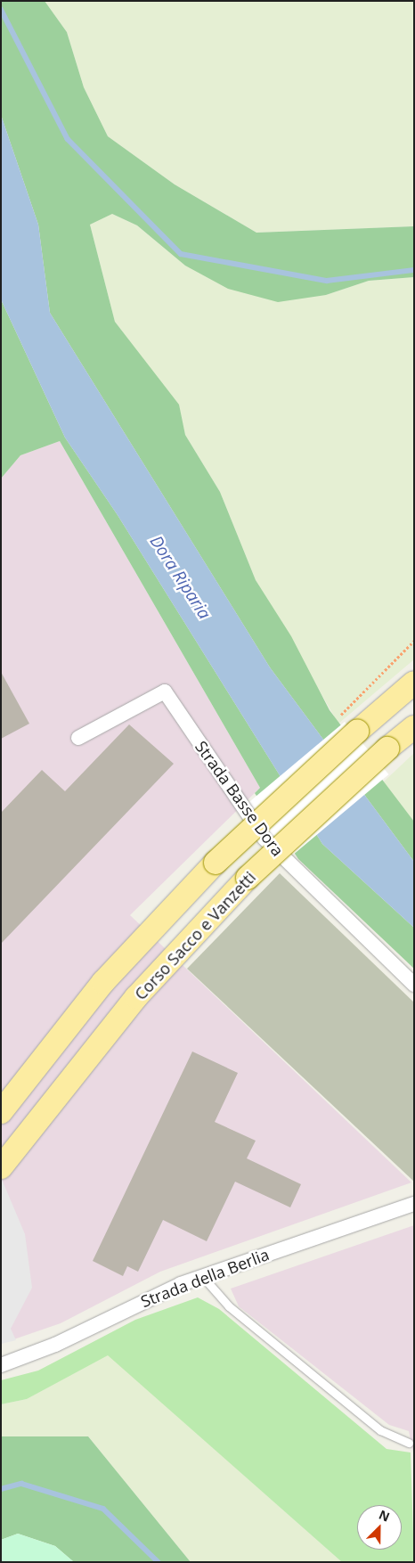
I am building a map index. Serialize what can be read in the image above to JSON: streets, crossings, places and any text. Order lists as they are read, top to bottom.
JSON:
{
  "streets": {
    "main road": ["Corso Sacco e Vanzetti"],
    "street": ["Strada Basse Dora", "Strada della Berlia"]
  },
  "water": ["Dora Riparia"],
  "north": "top right"
}
